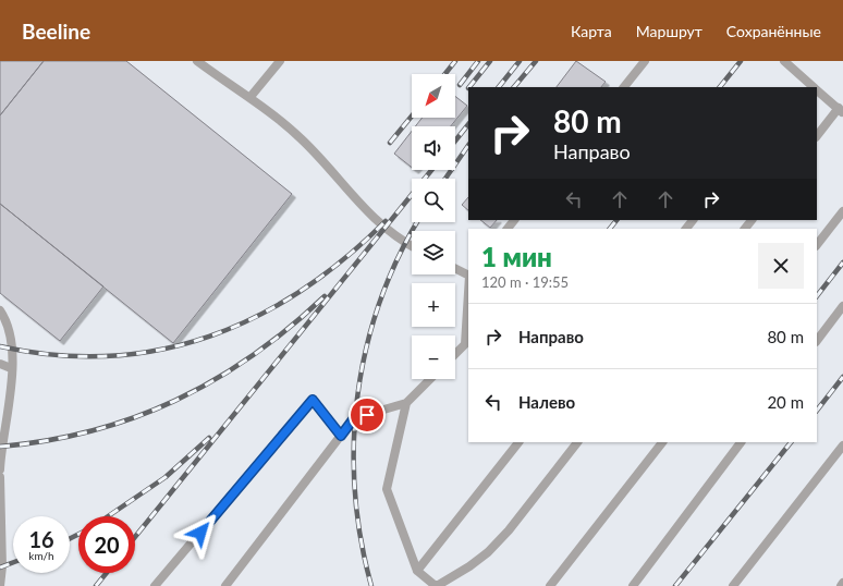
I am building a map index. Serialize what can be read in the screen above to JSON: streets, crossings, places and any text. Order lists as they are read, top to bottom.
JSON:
{
  "north": "bottom left",
  "page": {
    "header": "Beeline",
    "nav": ["Карта", "Маршрут", "Сохранённые"],
    "map_buttons": ["+", "−"],
    "turn": ["80 m", "Направо"],
    "heading": ["1 мин", "120 m · 19:55"],
    "list": [
      {
        "name": "Направо",
        "value": "80 m"
      },
      {
        "name": "Налево",
        "value": "20 m"
      }
    ],
    "speed": "16 km/h",
    "limit": "20"
  }
}
